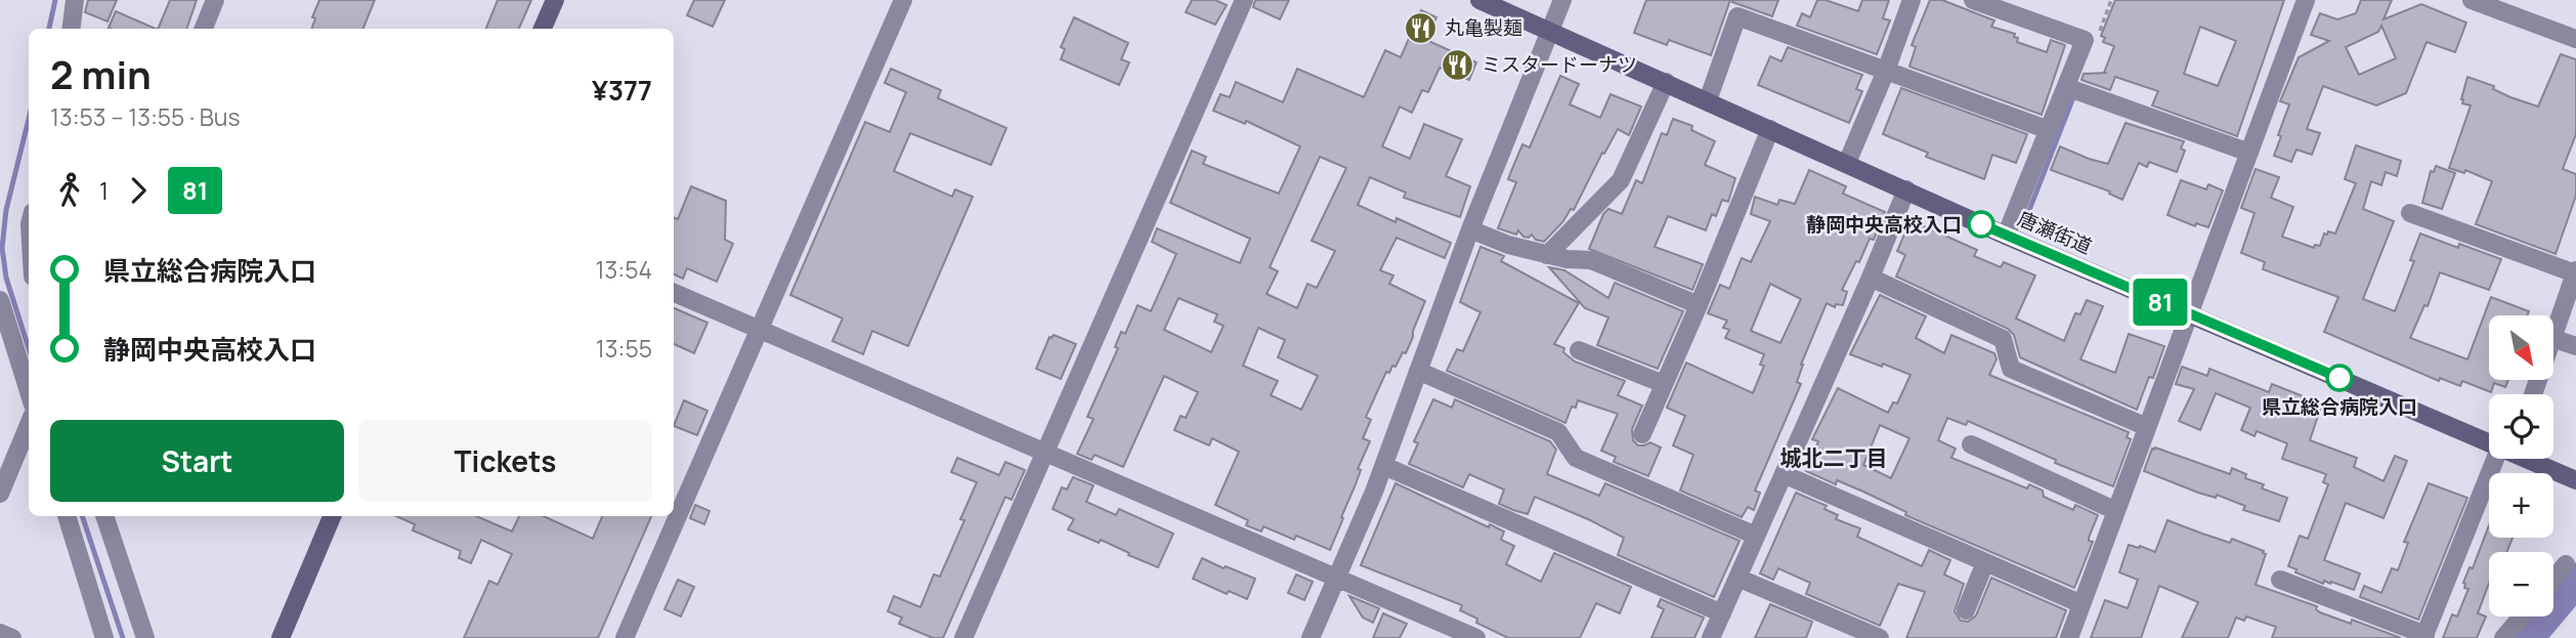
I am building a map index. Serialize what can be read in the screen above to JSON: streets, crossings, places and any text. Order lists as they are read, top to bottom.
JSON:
{
  "streets": {
    "street": ["唐瀬街道"]
  },
  "districts": ["城北二丁目"],
  "places": {
    "restaurant": ["丸亀製麺", "ミスタードーナツ"],
    "other": ["静岡中央高校入口", "県立総合病院入口"]
  },
  "lines": ["bus line 81"],
  "north": "bottom right",
  "page": {
    "on_map": "81",
    "heading": ["2 min", "13:53 – 13:55 · Bus", "¥377"],
    "legs": ["1", "81"],
    "list": [
      {
        "name": "県立総合病院入口",
        "value": "13:54"
      },
      {
        "name": "静岡中央高校入口",
        "value": "13:55"
      }
    ],
    "map_buttons": ["+", "−"],
    "buttons": ["Start", "Tickets"]
  }
}
